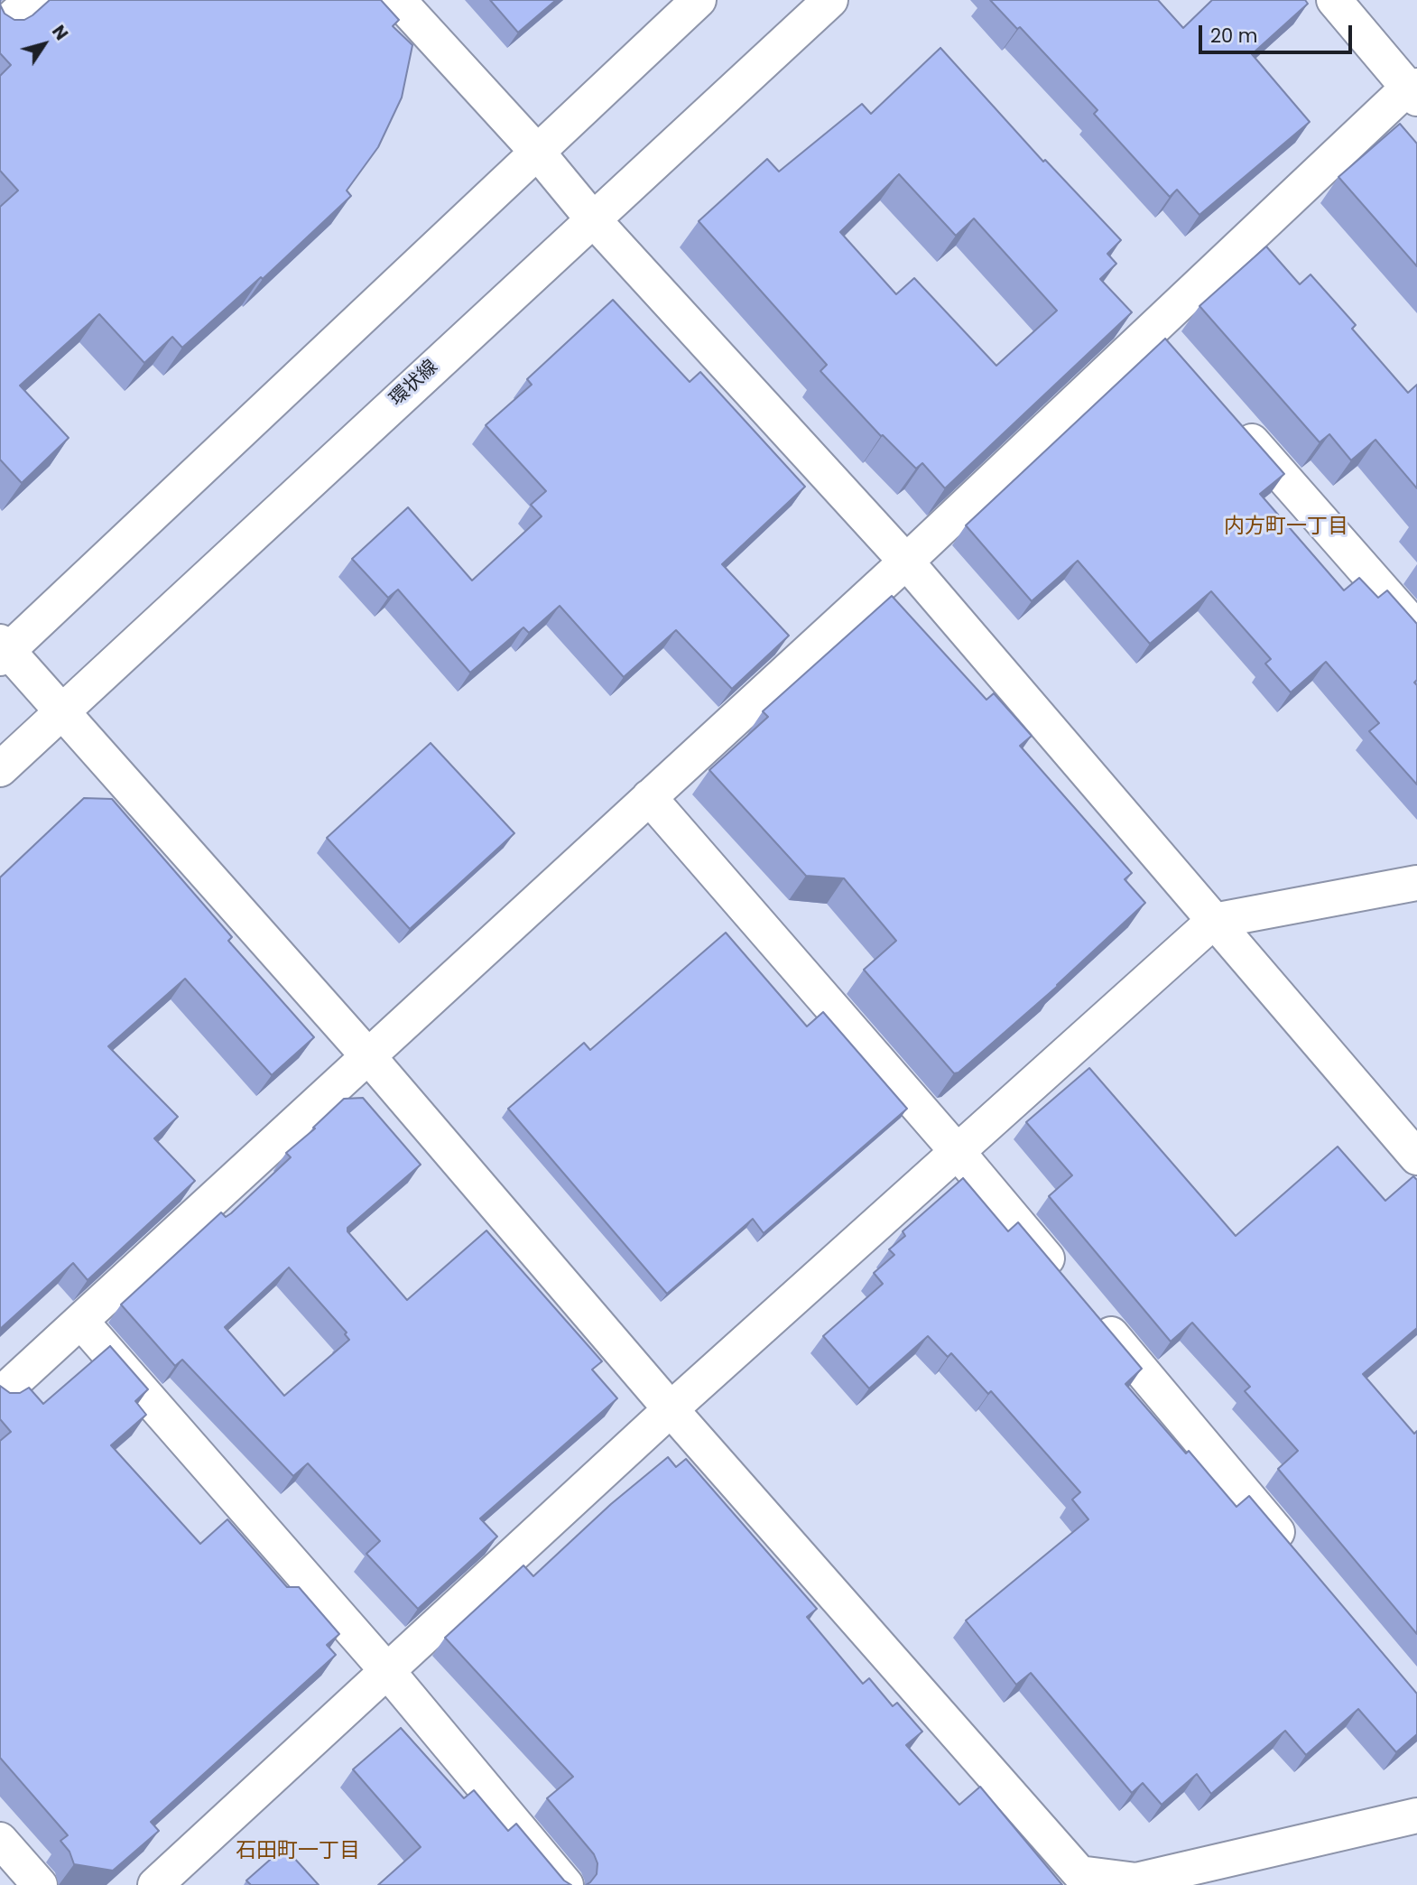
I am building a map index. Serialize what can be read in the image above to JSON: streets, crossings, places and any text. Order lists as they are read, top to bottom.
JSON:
{
  "streets": {
    "street": ["環状線"]
  },
  "districts": ["内方町一丁目", "石田町一丁目"],
  "scale_bar": "20 m",
  "north": "top right"
}
